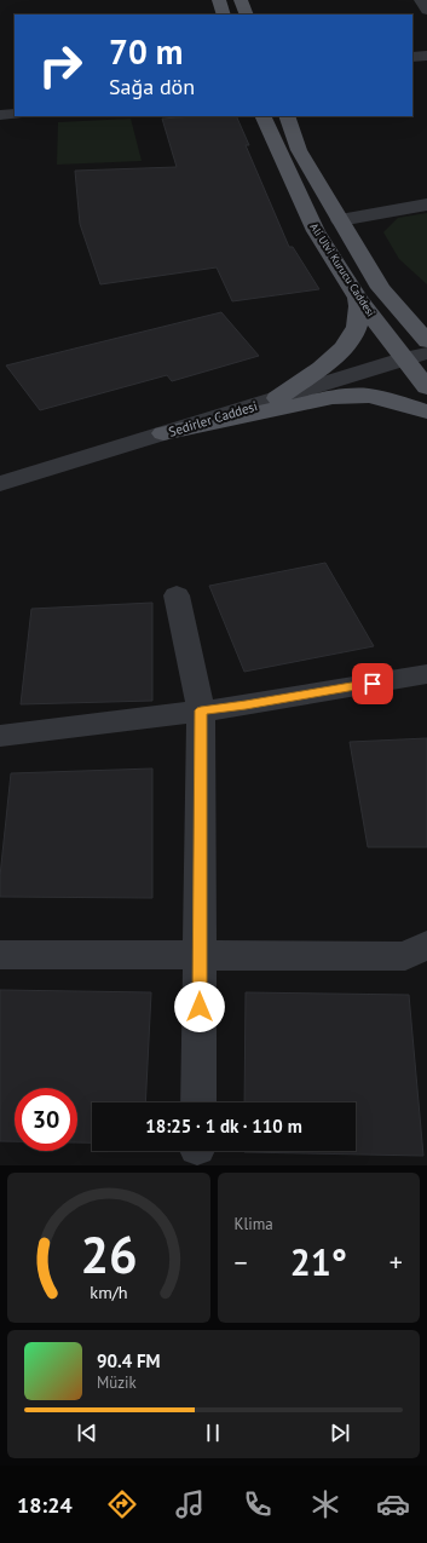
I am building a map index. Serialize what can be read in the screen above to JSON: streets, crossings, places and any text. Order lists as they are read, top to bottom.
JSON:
{
  "streets": {
    "main road": ["Ali Ulvi Kurucu Caddesi"],
    "street": ["Sedirler Caddesi"]
  },
  "crossings": [
    ["Ali Ulvi Kurucu Caddesi", "Sedirler Caddesi"]
  ],
  "page": {
    "turn": ["70 m", "Sağa dön"],
    "limit": "30",
    "trip": "18:25 · 1 dk · 110 m",
    "tile": "Klima",
    "heat": ["−", "21°", "+"],
    "song": ["90.4 FM", "Müzik"],
    "tabs": "18:24",
    "gauge": ["26", "km/h"]
  }
}
